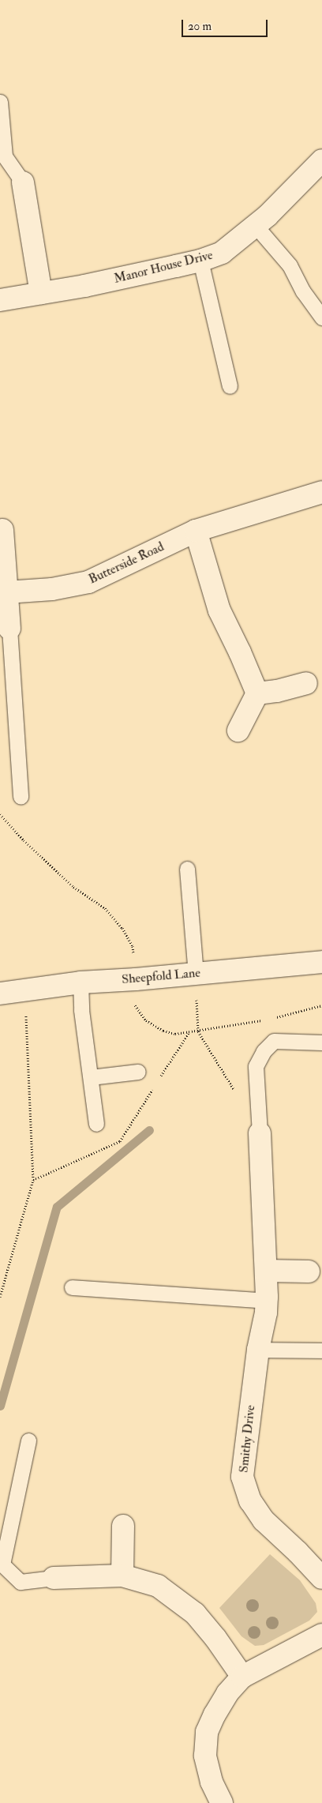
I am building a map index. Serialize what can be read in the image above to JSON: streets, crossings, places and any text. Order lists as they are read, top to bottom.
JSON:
{
  "streets": {
    "street": [
      "Manor House Drive",
      "Butterside Road",
      "Sheepfold Lane",
      "Smithy Drive"
    ]
  },
  "scale_bar": "20 m"
}
